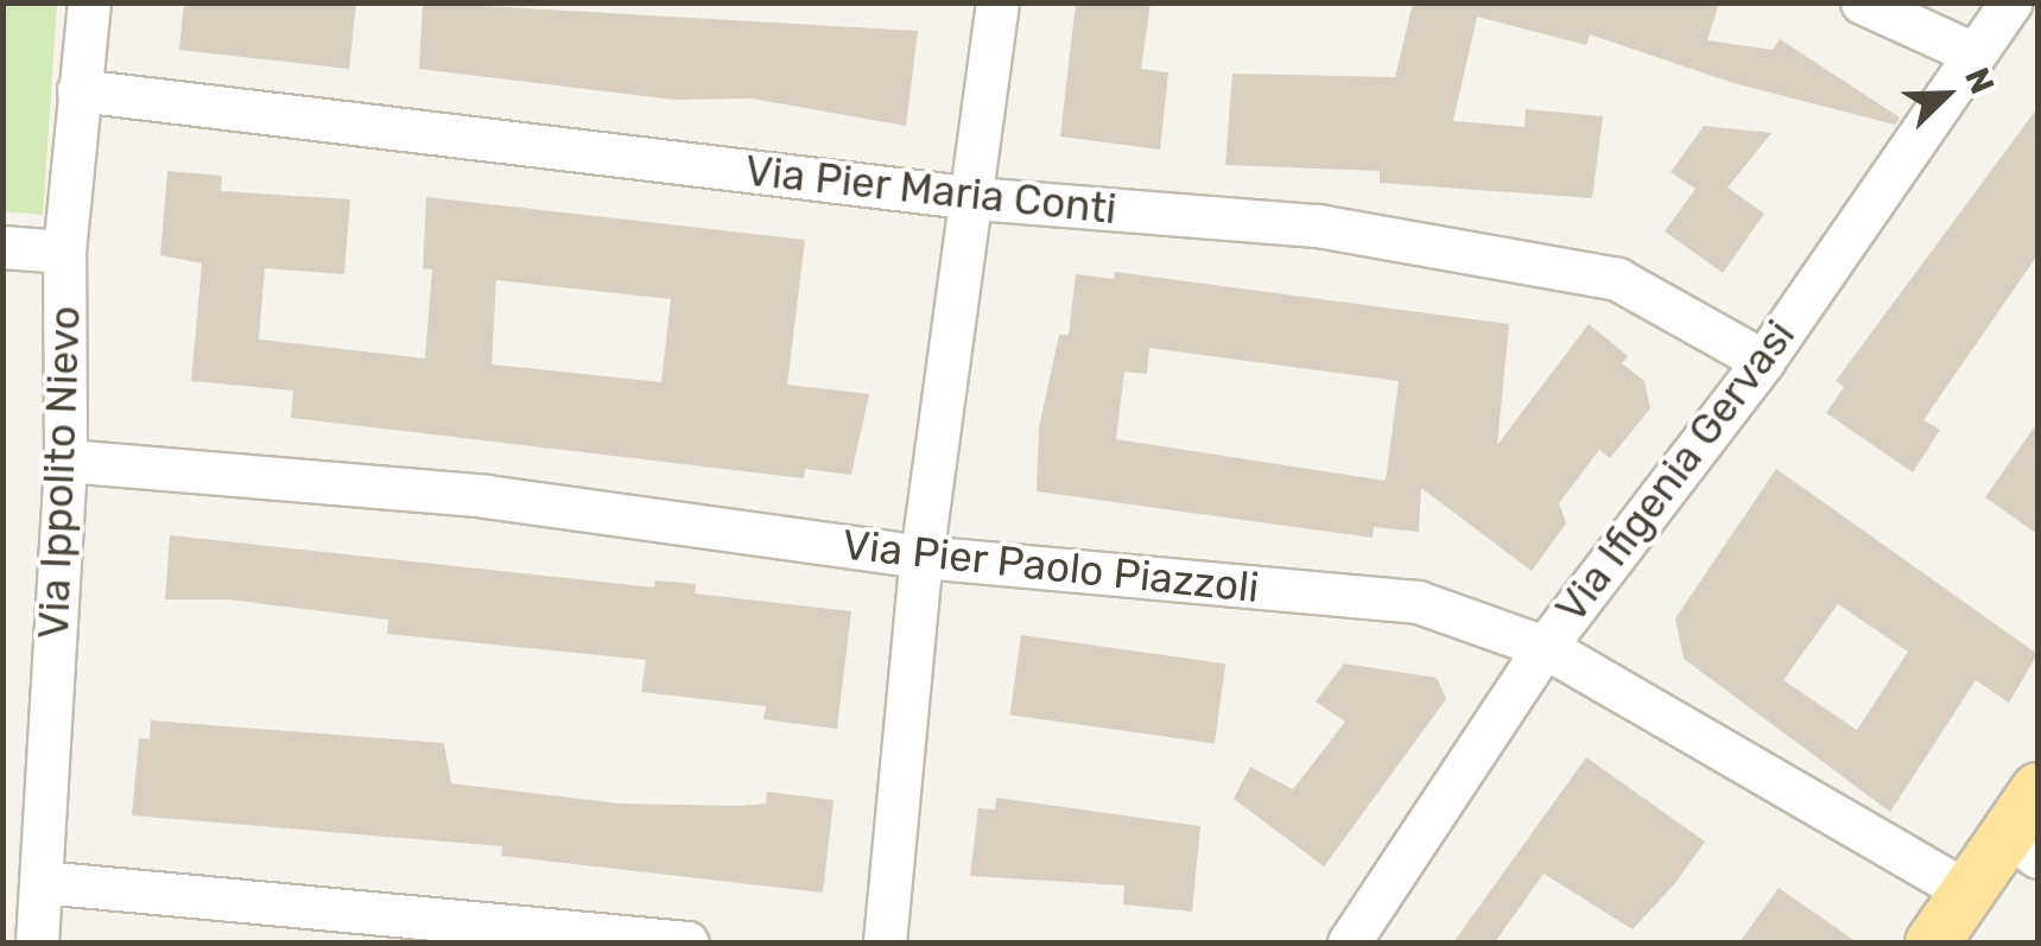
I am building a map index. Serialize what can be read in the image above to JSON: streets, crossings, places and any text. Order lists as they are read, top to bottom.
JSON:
{
  "streets": {
    "street": [
      "Via Pier Maria Conti",
      "Via Ifigenia Gervasi",
      "Via Ippolito Nievo",
      "Via Pier Paolo Piazzoli"
    ]
  },
  "crossings": [
    ["Via Pier Maria Conti", "Via Ifigenia Gervasi"],
    ["Via Pier Maria Conti", "Via Ippolito Nievo"],
    ["Via Ifigenia Gervasi", "Via Pier Paolo Piazzoli"],
    ["Via Ippolito Nievo", "Via Pier Paolo Piazzoli"]
  ],
  "north": "top right"
}
